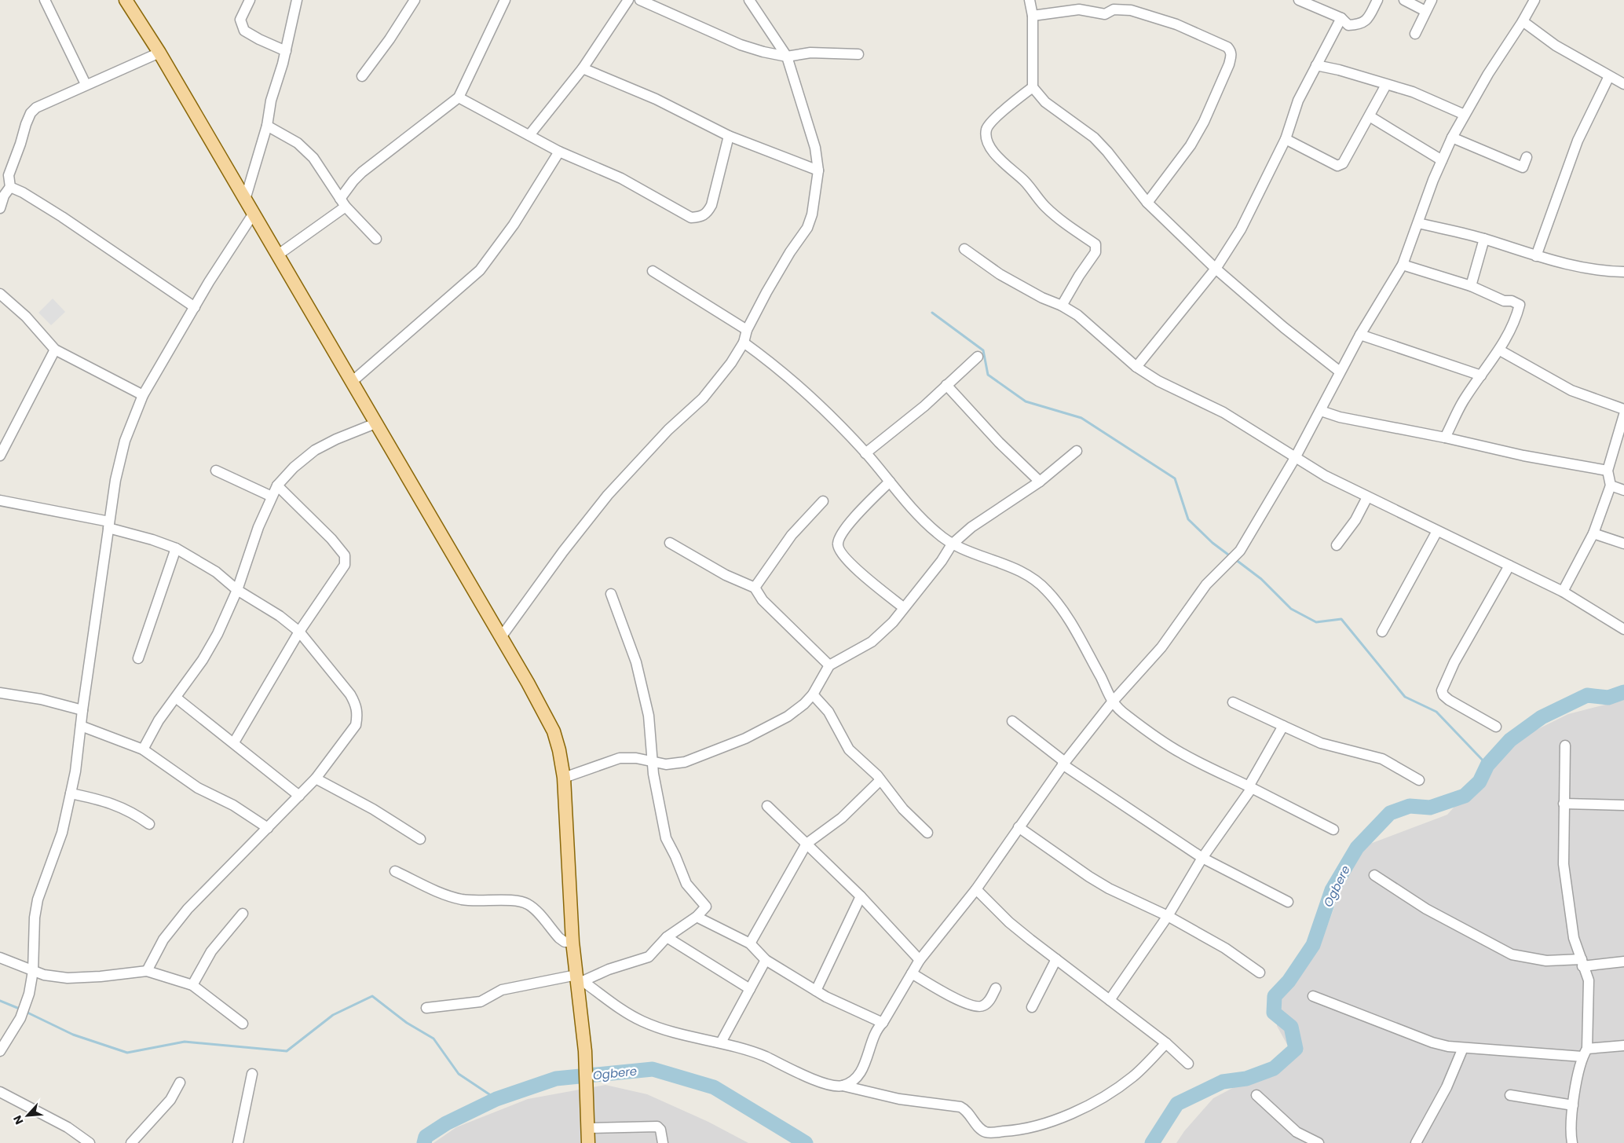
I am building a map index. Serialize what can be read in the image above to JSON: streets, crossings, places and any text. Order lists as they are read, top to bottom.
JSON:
{
  "water": ["Ogbere"],
  "north": "bottom left"
}
